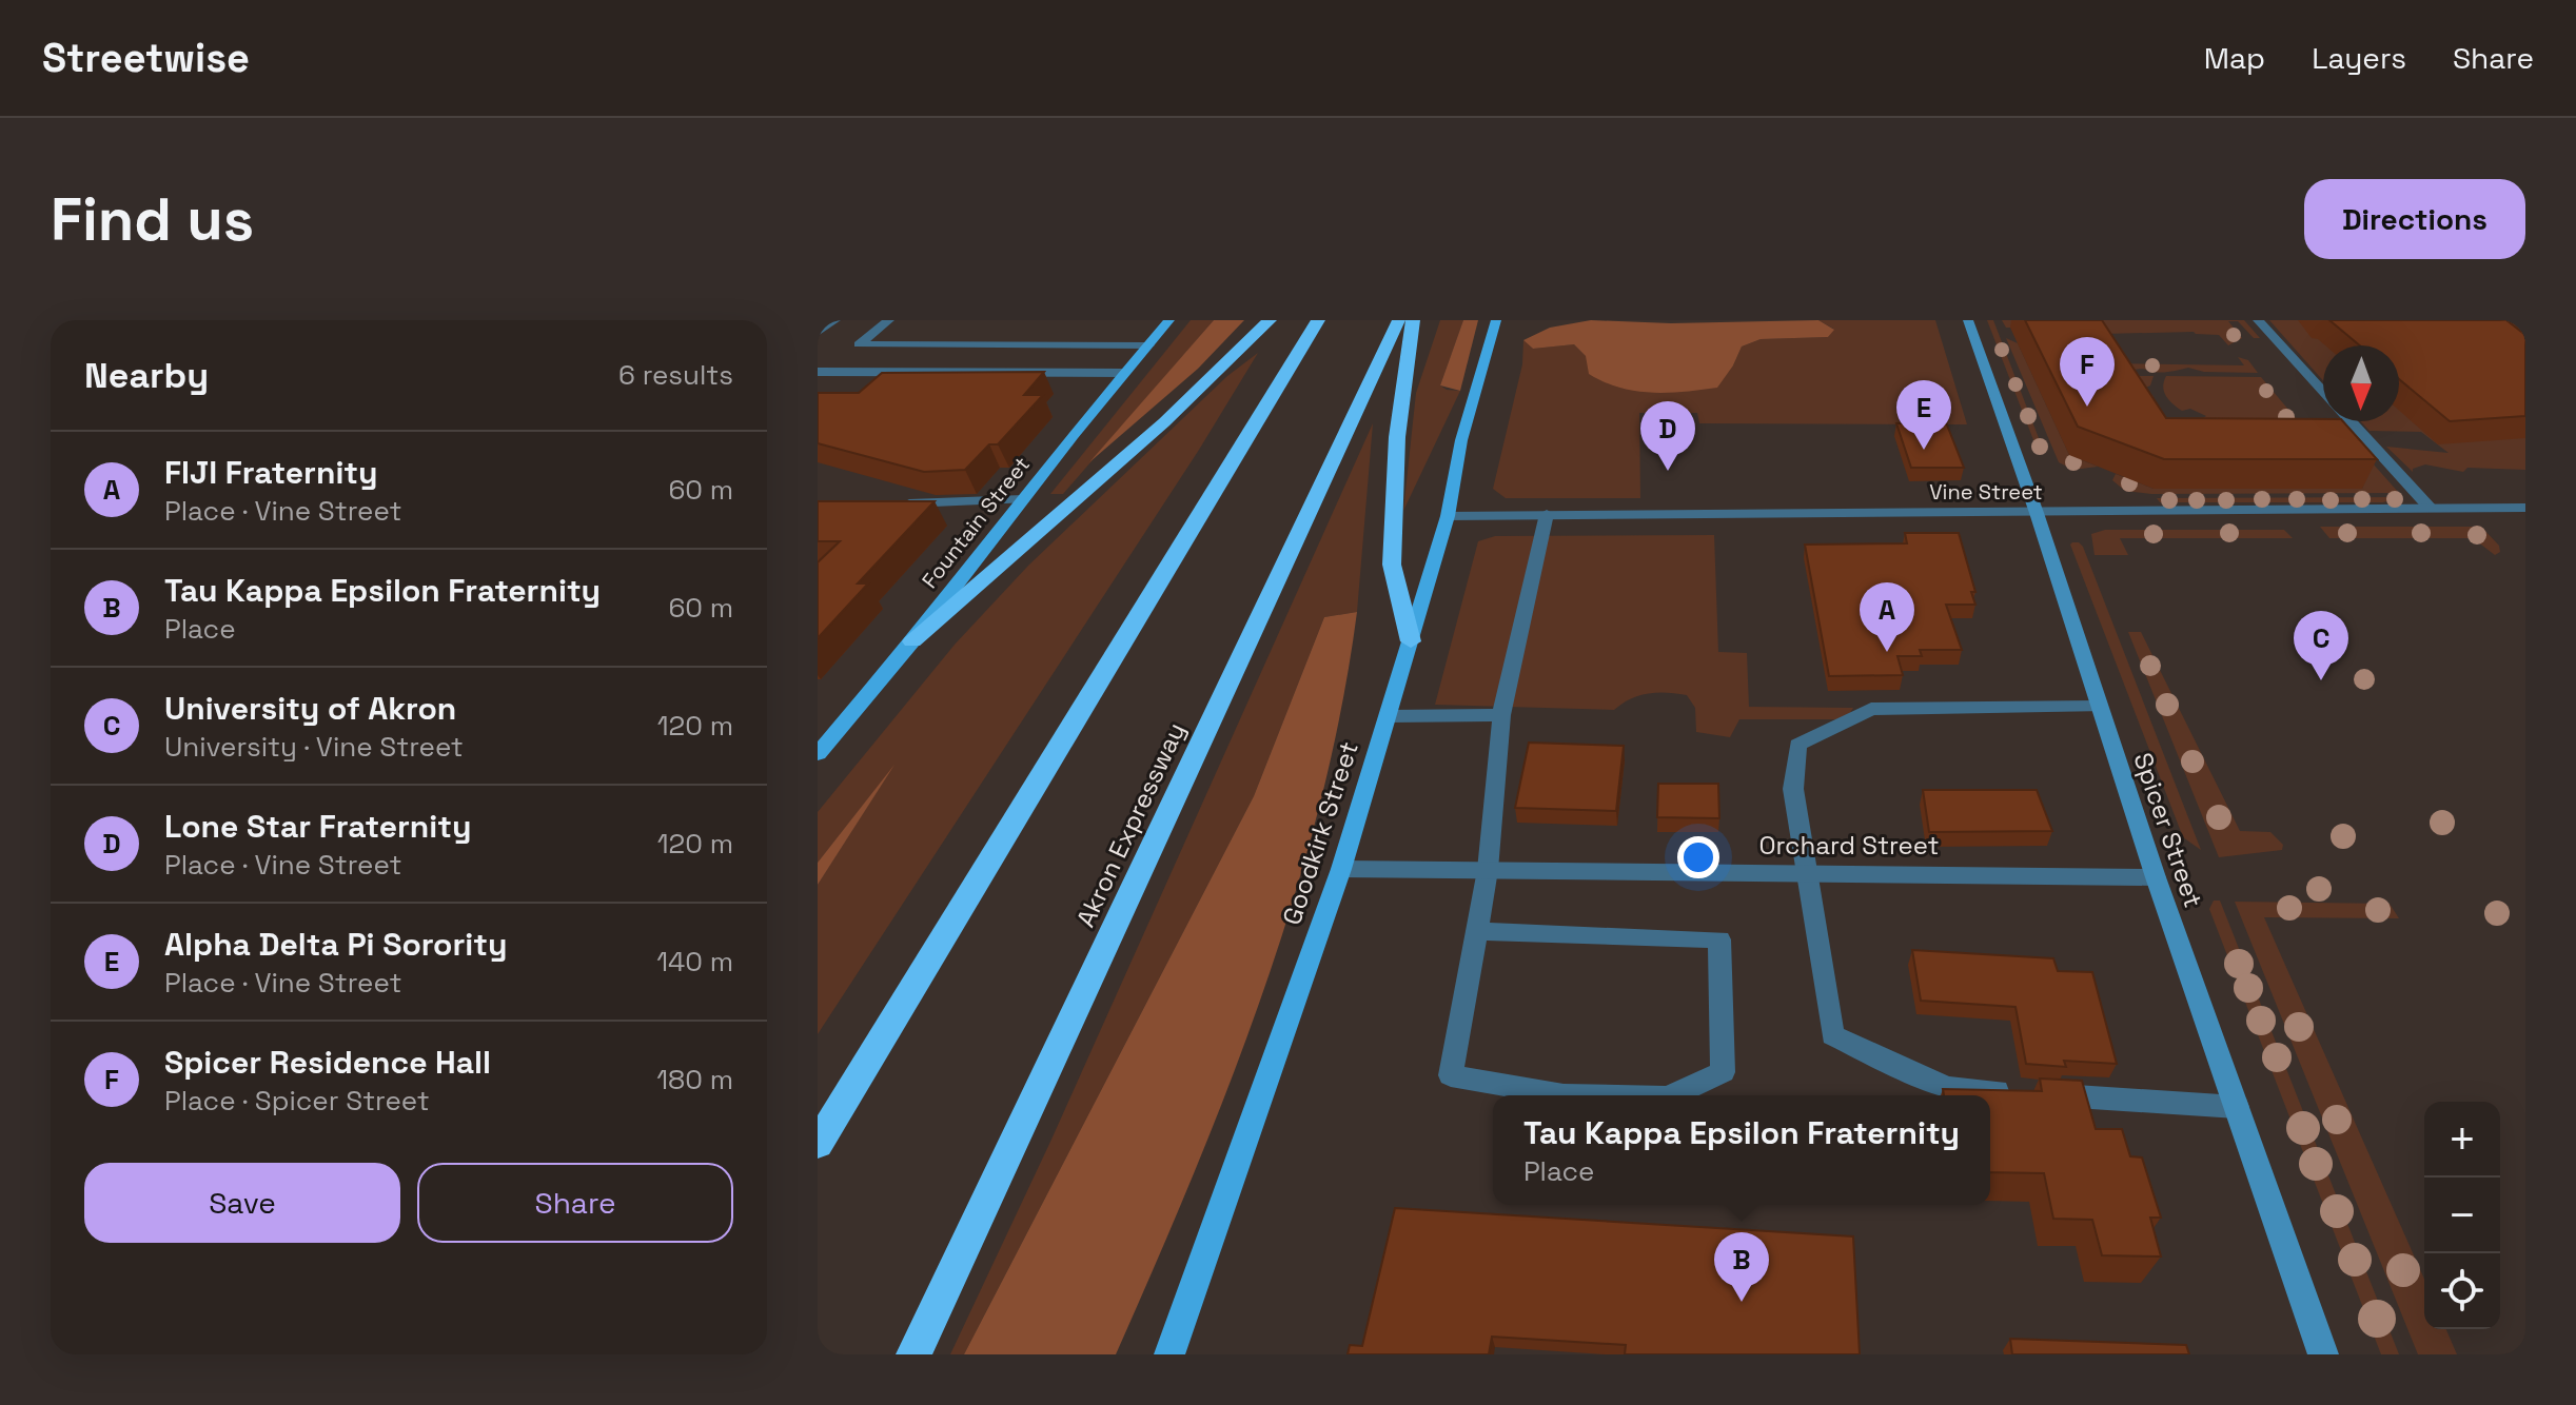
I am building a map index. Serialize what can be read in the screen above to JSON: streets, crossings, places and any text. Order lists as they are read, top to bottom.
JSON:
{
  "streets": {
    "highway": ["Akron Expressway"],
    "main road": ["Fountain Street", "Goodkirk Street"],
    "street": ["Vine Street", "Spicer Street", "Orchard Street"]
  },
  "crossings": [
    ["Vine Street", "Spicer Street"],
    ["Vine Street", "Goodkirk Street"],
    ["Spicer Street", "Orchard Street"],
    ["Goodkirk Street", "Orchard Street"]
  ],
  "north": "bottom",
  "page": {
    "header": "Streetwise",
    "nav": ["Map", "Layers", "Share"],
    "buttons": [
      "Directions",
      ["Save", "Share"]
    ],
    "title": "Find us",
    "heading": ["Nearby", "6 results"],
    "pins": [
      "F",
      "E",
      "D",
      "A",
      "C",
      "B"
    ],
    "list": [
      {
        "mark": "A",
        "name": "FIJI Fraternity",
        "note": "Place · Vine Street",
        "value": "60 m"
      },
      {
        "mark": "B",
        "name": "Tau Kappa Epsilon Fraternity",
        "note": "Place",
        "value": "60 m"
      },
      {
        "mark": "C",
        "name": "University of Akron",
        "note": "University · Vine Street",
        "value": "120 m"
      },
      {
        "mark": "D",
        "name": "Lone Star Fraternity",
        "note": "Place · Vine Street",
        "value": "120 m"
      },
      {
        "mark": "E",
        "name": "Alpha Delta Pi Sorority",
        "note": "Place · Vine Street",
        "value": "140 m"
      },
      {
        "mark": "F",
        "name": "Spicer Residence Hall",
        "note": "Place · Spicer Street",
        "value": "180 m"
      }
    ],
    "popup": ["Tau Kappa Epsilon Fraternity", "Place"],
    "map_buttons": ["+", "−"]
  }
}
